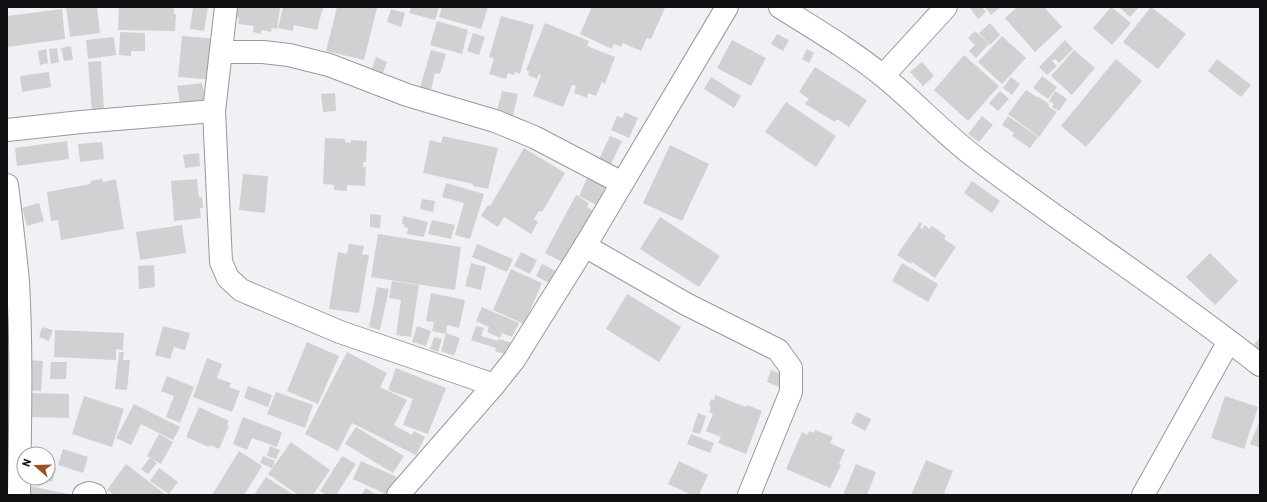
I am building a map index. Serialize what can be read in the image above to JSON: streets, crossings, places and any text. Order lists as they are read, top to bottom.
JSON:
{
  "north": "left"
}
